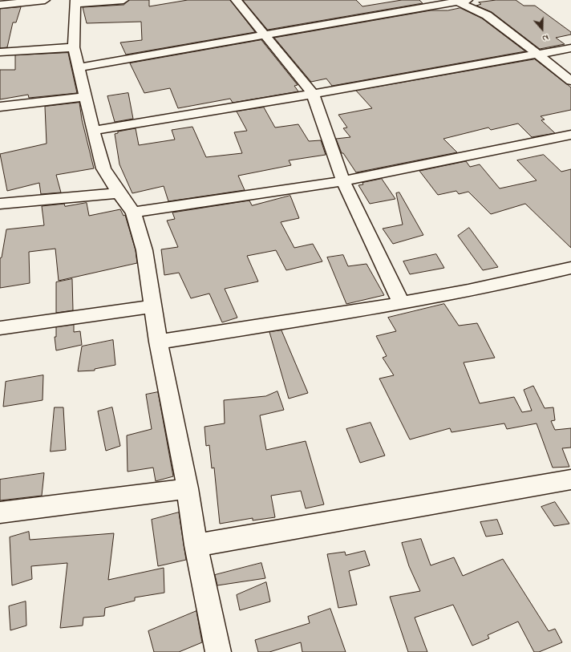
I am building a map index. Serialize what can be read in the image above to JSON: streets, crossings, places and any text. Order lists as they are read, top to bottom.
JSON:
{
  "north": "bottom"
}
